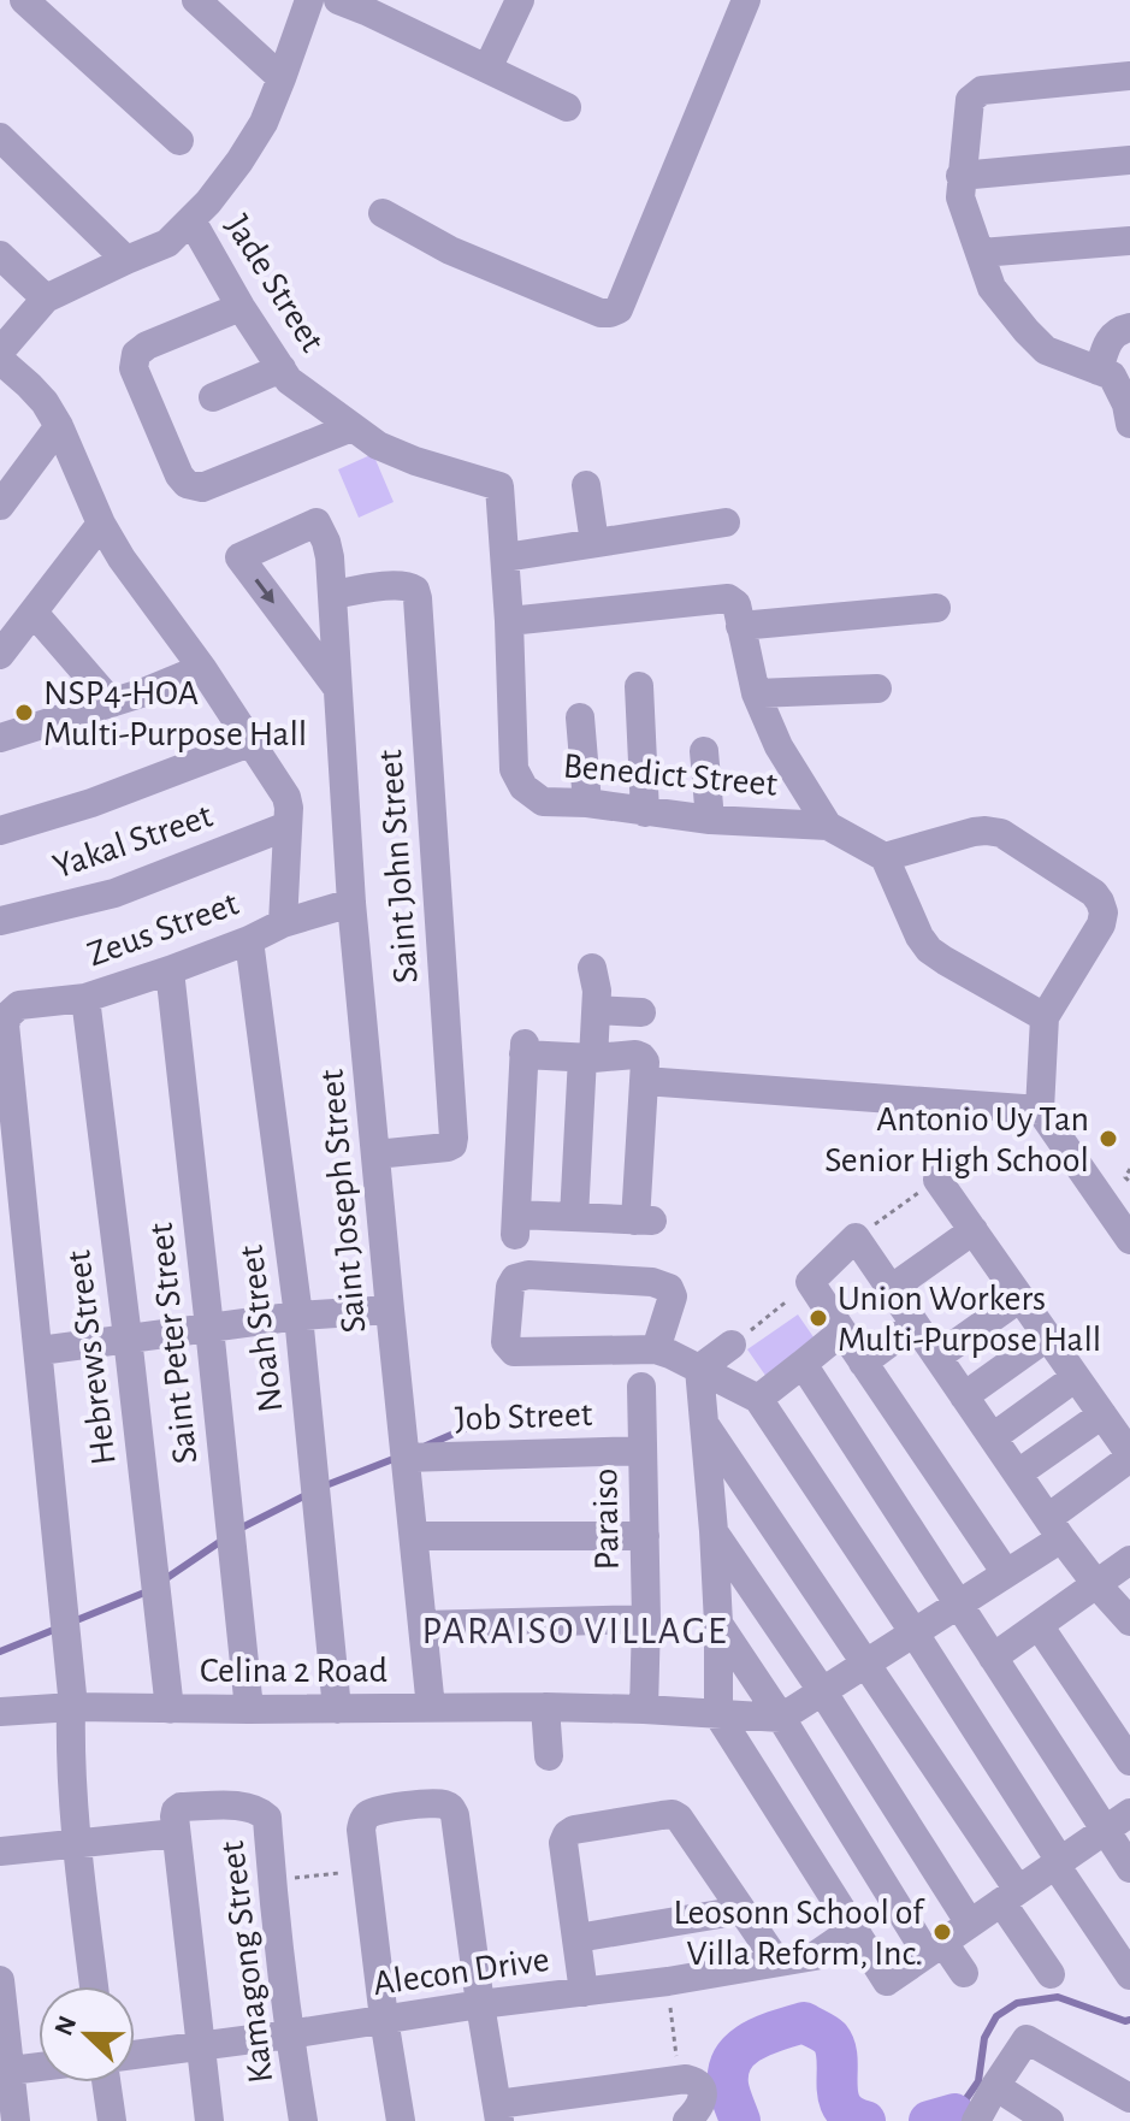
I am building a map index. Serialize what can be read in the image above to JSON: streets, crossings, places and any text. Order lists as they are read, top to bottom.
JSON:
{
  "streets": {
    "street": [
      "Jade Street",
      "Benedict Street",
      "Yakal Street",
      "Saint John Street",
      "Zeus Street",
      "Saint Joseph Street",
      "Noah Street",
      "Saint Peter Street",
      "Hebrews Street",
      "Job Street",
      "Paraiso",
      "Celina 2 Road",
      "Kamagong Street",
      "Alecon Drive"
    ]
  },
  "crossings": [
    ["Jade Street", "Benedict Street"],
    ["Saint John Street", "Saint Joseph Street"],
    ["Zeus Street", "Saint Joseph Street"],
    ["Zeus Street", "Noah Street"],
    ["Zeus Street", "Saint Peter Street"],
    ["Zeus Street", "Hebrews Street"],
    ["Saint Joseph Street", "Job Street"],
    ["Saint Joseph Street", "Celina 2 Road"],
    ["Noah Street", "Celina 2 Road"],
    ["Saint Peter Street", "Celina 2 Road"],
    ["Hebrews Street", "Celina 2 Road"],
    ["Job Street", "Paraiso"],
    ["Paraiso", "Celina 2 Road"],
    ["Kamagong Street", "Alecon Drive"]
  ],
  "districts": ["PARAISO VILLAGE"],
  "places": [
    "NSP4-HOA Multi-Purpose Hall",
    "Antonio Uy Tan Senior High School",
    "Union Workers Multi-Purpose Hall",
    "Leosonn School of Villa Reform, Inc."
  ],
  "north": "left"
}
